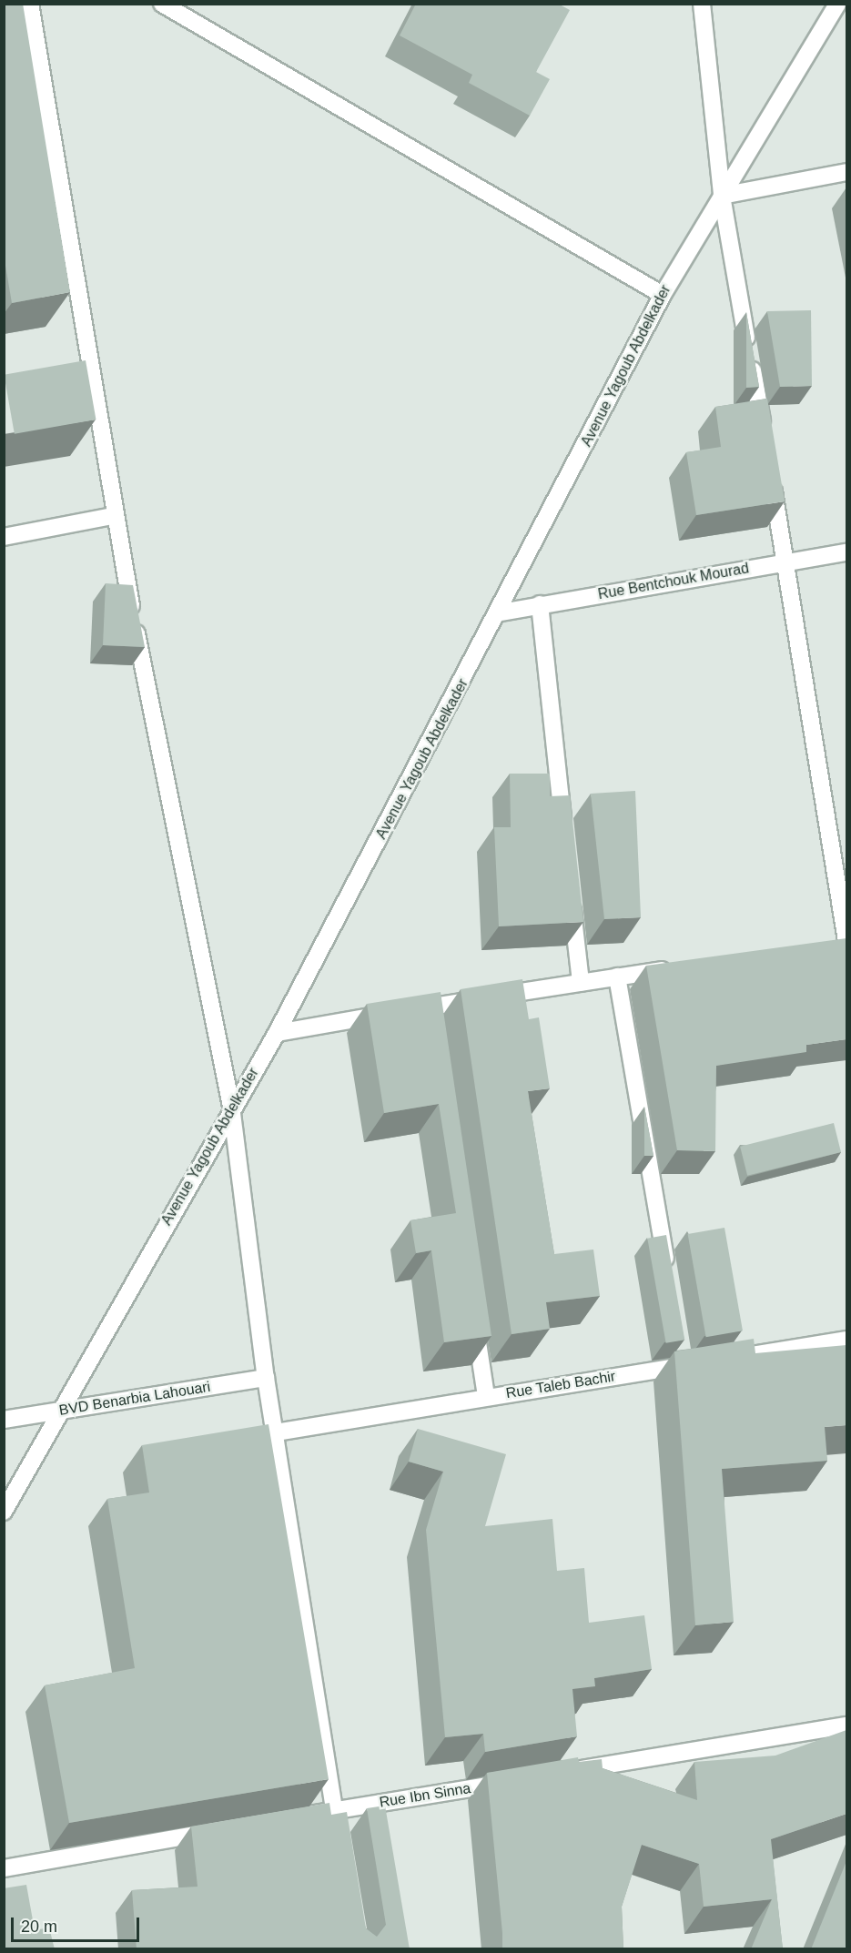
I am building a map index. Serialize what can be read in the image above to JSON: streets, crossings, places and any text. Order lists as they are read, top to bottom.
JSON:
{
  "streets": {
    "street": [
      "Avenue Yagoub Abdelkader",
      "Rue Bentchouk Mourad",
      "Rue Taleb Bachir",
      "BVD Benarbia Lahouari",
      "Rue Ibn Sinna"
    ]
  },
  "crossings": [
    ["Avenue Yagoub Abdelkader", "Rue Bentchouk Mourad"],
    ["Avenue Yagoub Abdelkader", "BVD Benarbia Lahouari"]
  ],
  "scale_bar": "20 m"
}
